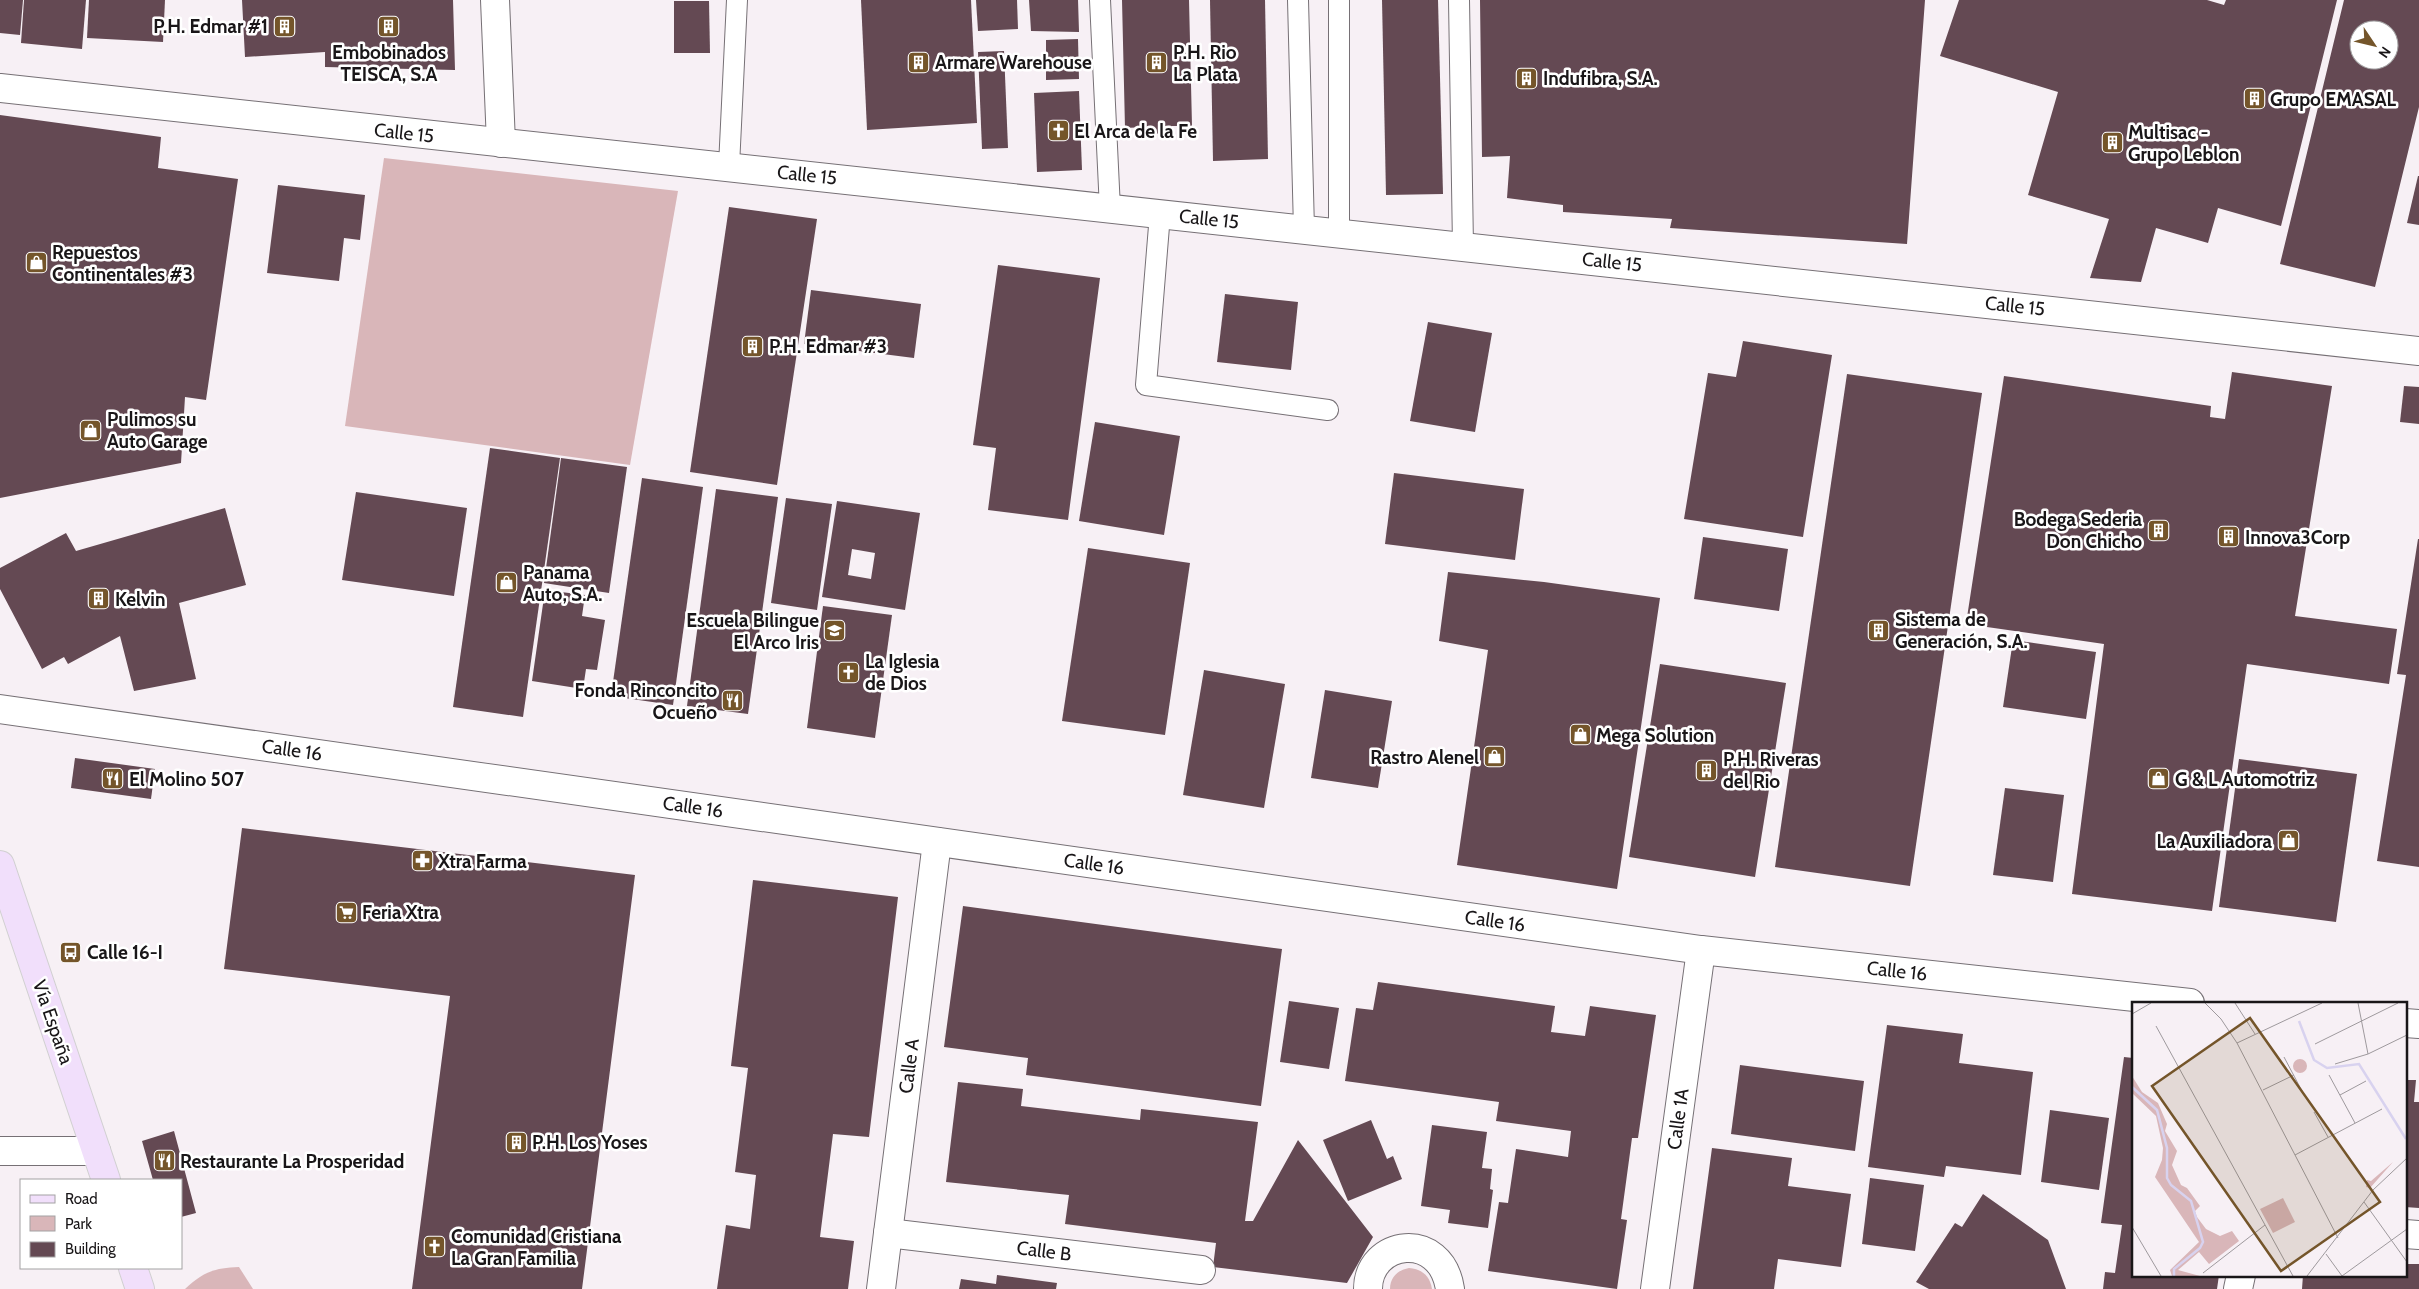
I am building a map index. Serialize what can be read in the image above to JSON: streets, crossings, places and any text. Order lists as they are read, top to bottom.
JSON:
{
  "streets": {
    "main road": ["Vía España"],
    "street": [
      "Calle 15",
      "Calle 16",
      "Calle A",
      "Calle 1A",
      "Calle B"
    ]
  },
  "crossings": [
    ["Calle 16", "Calle A"],
    ["Calle 16", "Calle 1A"],
    ["Calle A", "Calle B"]
  ],
  "places": {
    "building": [
      "P.H. Edmar #1",
      "Embobinados TEISCA, S.A",
      "Armare Warehouse",
      "P.H. Rio La Plata",
      "Indufibra, S.A.",
      "Grupo EMASAL",
      "Multisac - Grupo Leblon",
      "P.H. Edmar #3",
      "Bodega Sederia Don Chicho",
      "Innova3Corp",
      "Kelvin",
      "Sistema de Generación, S.A.",
      "P.H. Riveras del Rio",
      "P.H. Los Yoses"
    ],
    "church": ["El Arca de la Fe", "La Iglesia de Dios", "Comunidad Cristiana La Gran Familia"],
    "shop": [
      "Repuestos Continentales #3",
      "Pulimos su Auto Garage",
      "Panama Auto, S.A.",
      "Mega Solution",
      "Rastro Alenel",
      "G & L Automotriz",
      "La Auxiliadora"
    ],
    "school or university": ["Escuela Bilingue El Arco Iris"],
    "restaurant": ["Fonda Rinconcito Ocueño", "El Molino 507", "Restaurante La Prosperidad"],
    "pharmacy": ["Xtra Farma"],
    "supermarket": ["Feria Xtra"],
    "bus stop": ["Calle 16-I"]
  },
  "legend": ["Road", "Park", "Building"],
  "north": "bottom right"
}
